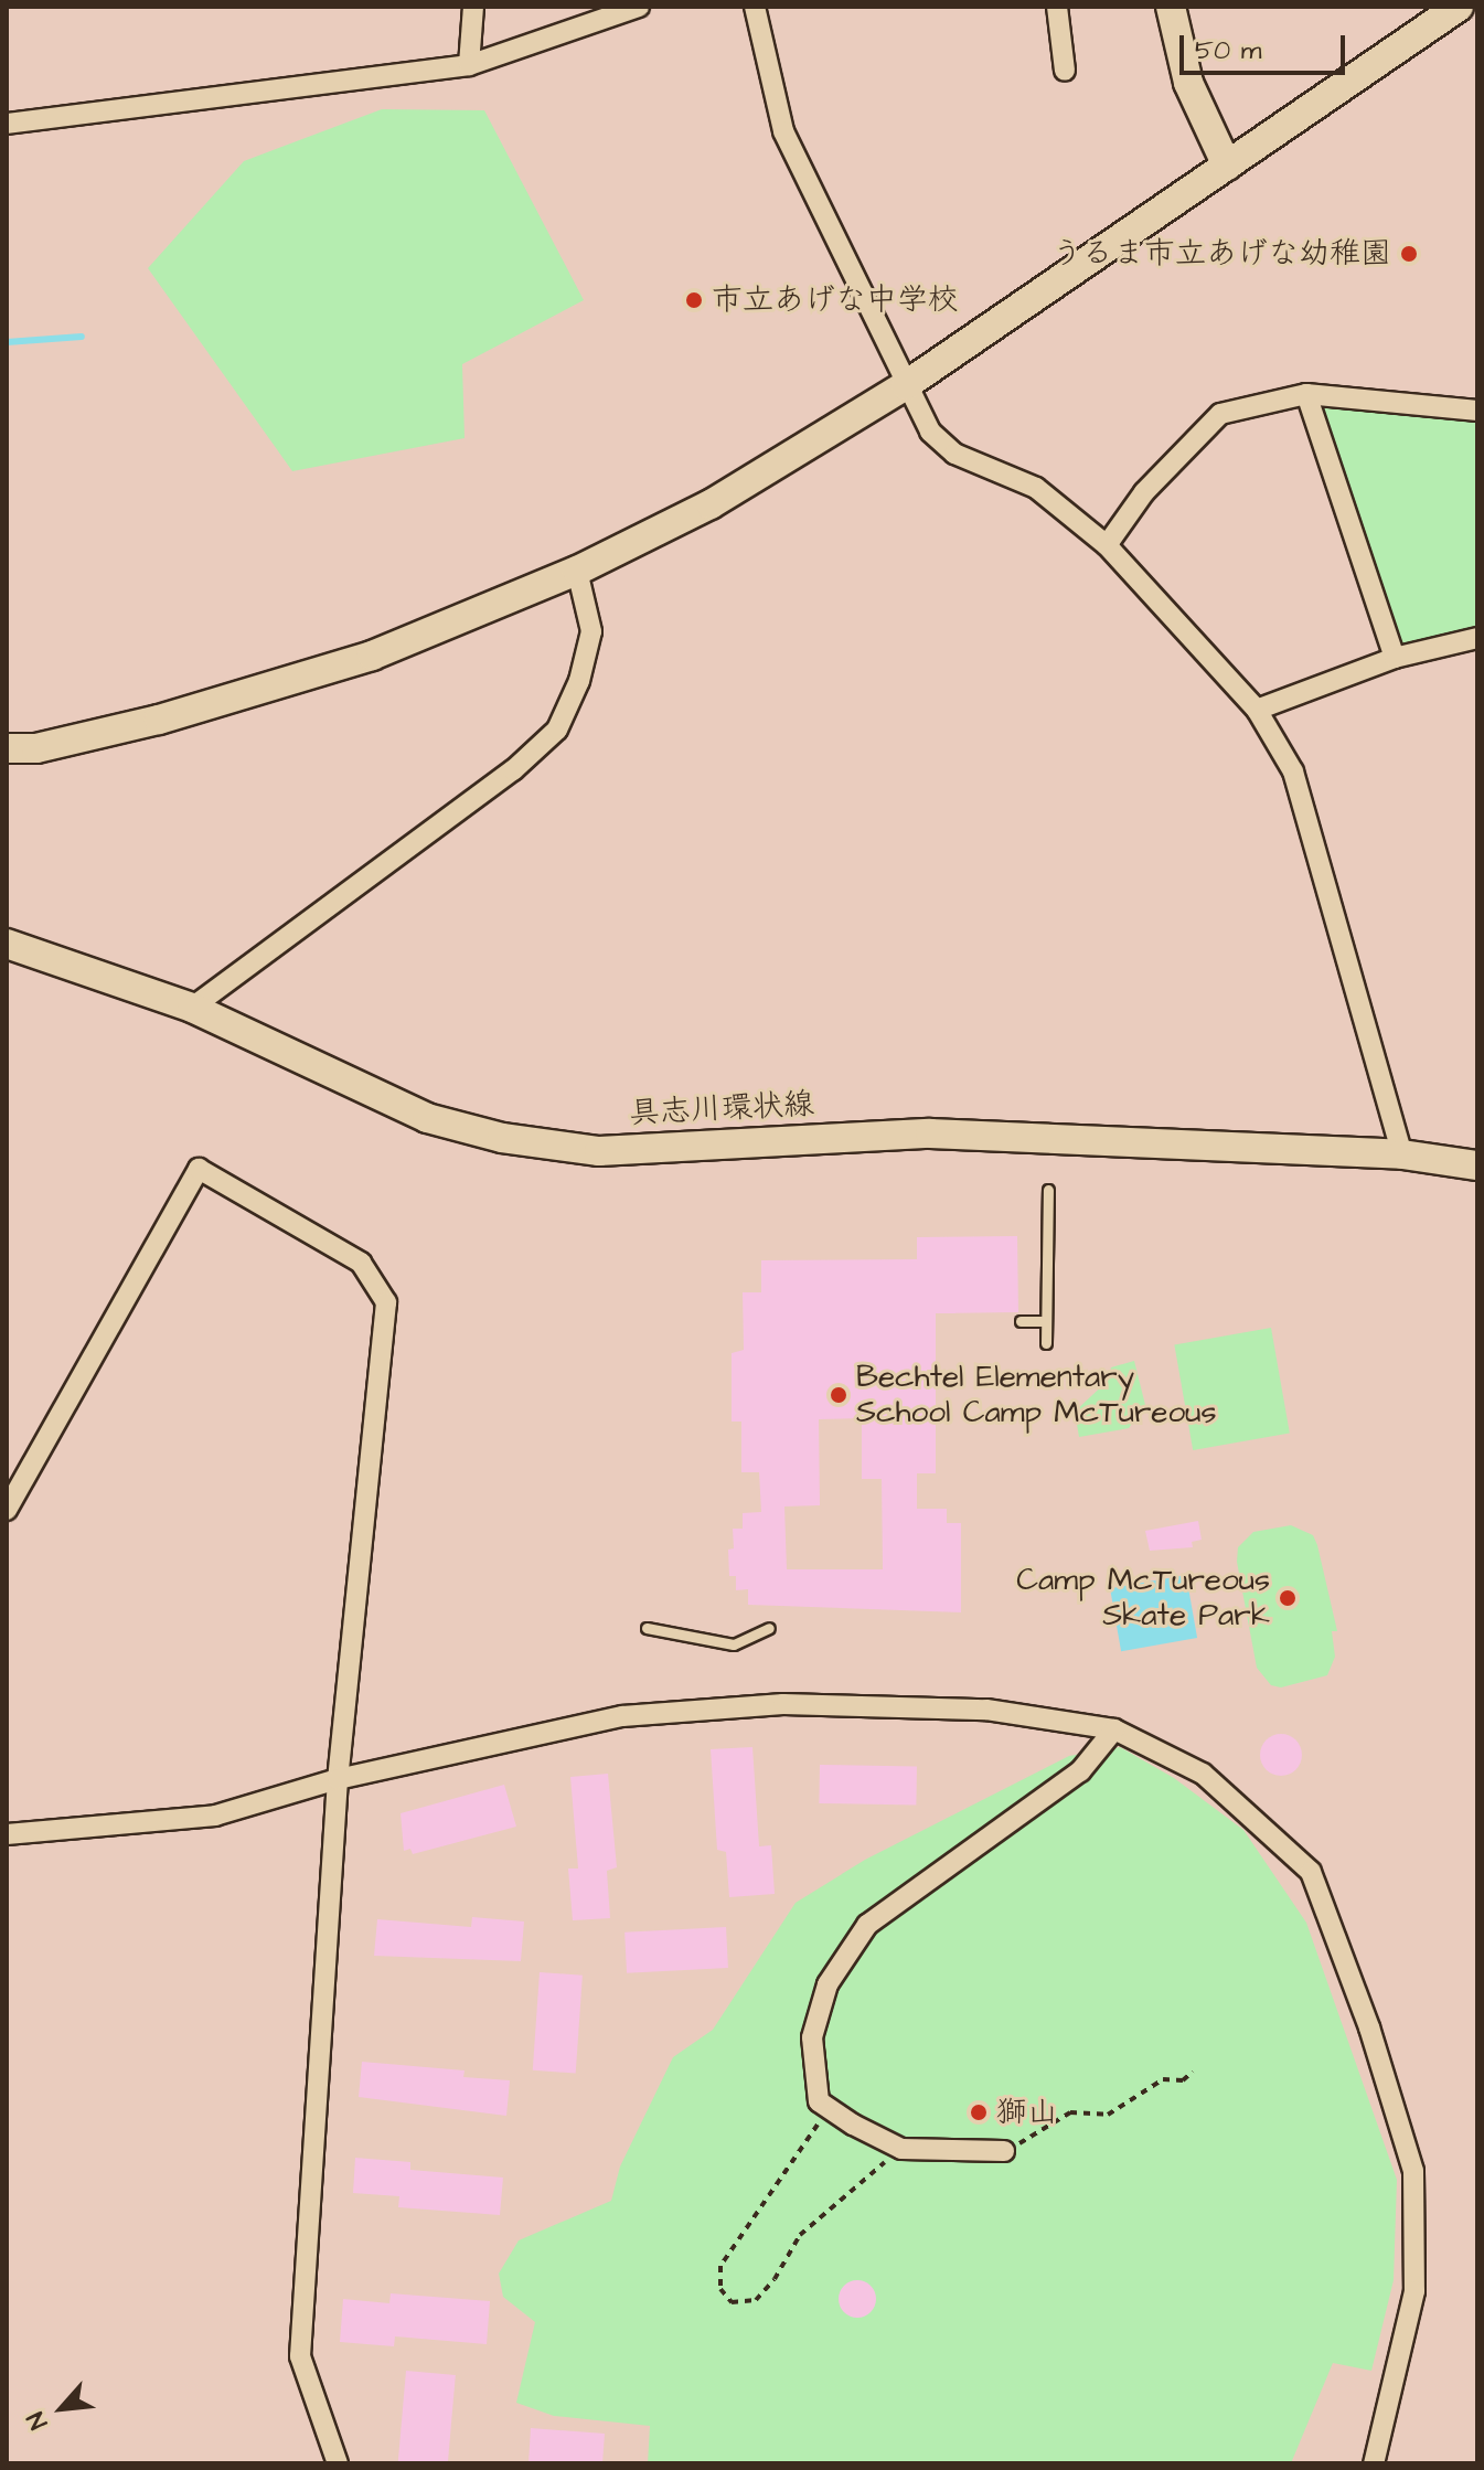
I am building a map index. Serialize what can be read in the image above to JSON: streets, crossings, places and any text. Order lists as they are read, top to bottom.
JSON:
{
  "streets": {
    "street": ["具志川環状線"]
  },
  "places": [
    "うるま市立あげな幼稚園",
    "市立あげな中学校",
    "Bechtel Elementary School Camp McTureous",
    "Camp McTureous Skate Park",
    "獅山"
  ],
  "scale_bar": "50 m",
  "north": "bottom left"
}
